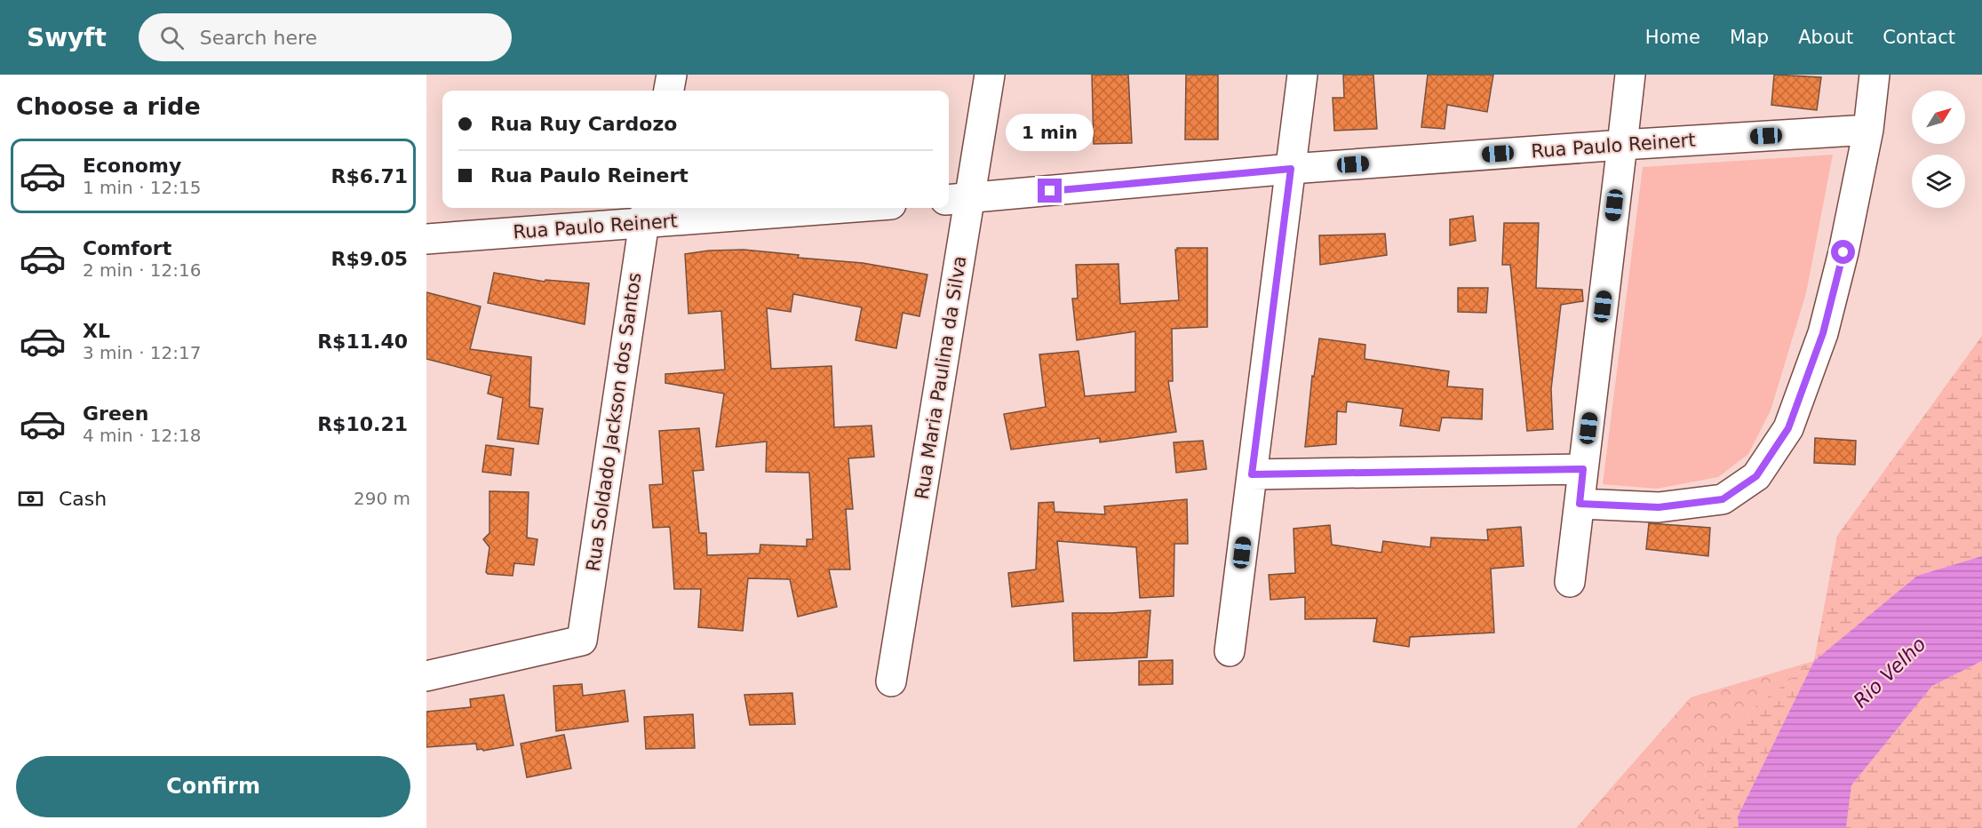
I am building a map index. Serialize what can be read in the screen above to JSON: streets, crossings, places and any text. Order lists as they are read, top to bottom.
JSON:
{
  "streets": {
    "street": ["Rua Paulo Reinert", "Rua Maria Paulina da Silva", "Rua Soldado Jackson dos Santos"]
  },
  "crossings": [
    ["Rua Paulo Reinert", "Rua Maria Paulina da Silva"],
    ["Rua Paulo Reinert", "Rua Soldado Jackson dos Santos"]
  ],
  "water": ["Rio Velho"],
  "north": "top right",
  "page": {
    "header": "Swyft",
    "search": "Search here",
    "nav": [
      "Home",
      "Map",
      "About",
      "Contact"
    ],
    "heading": "Choose a ride",
    "banner": ["Rua Ruy Cardozo", "Rua Paulo Reinert"],
    "bubble": "1 min",
    "list": [
      {
        "name": "Economy",
        "note": "1 min · 12:15",
        "value": "R$6.71"
      },
      {
        "name": "Comfort",
        "note": "2 min · 12:16",
        "value": "R$9.05"
      },
      {
        "name": "XL",
        "note": "3 min · 12:17",
        "value": "R$11.40"
      },
      {
        "name": "Green",
        "note": "4 min · 12:18",
        "value": "R$10.21"
      }
    ],
    "pay": ["Cash", "290 m"],
    "buttons": "Confirm"
  }
}
